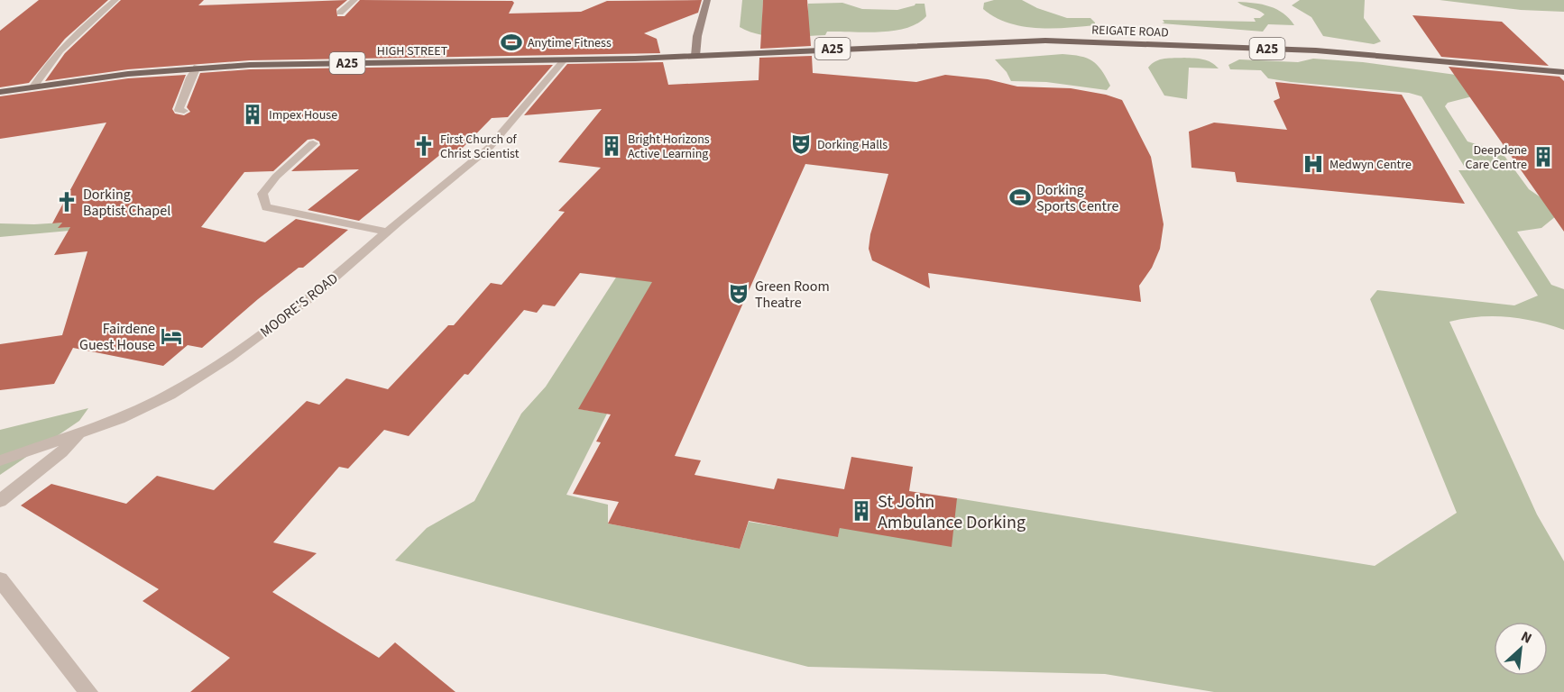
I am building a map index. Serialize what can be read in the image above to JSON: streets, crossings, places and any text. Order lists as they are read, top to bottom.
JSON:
{
  "streets": {
    "main road": ["REIGATE ROAD", "A25", "HIGH STREET"],
    "street": ["MOORE'S ROAD"]
  },
  "crossings": [
    ["REIGATE ROAD", "HIGH STREET"],
    ["HIGH STREET", "MOORE'S ROAD"]
  ],
  "places": {
    "sports": ["Anytime Fitness", "Dorking Sports Centre"],
    "building": [
      "Impex House",
      "Bright Horizons Active Learning",
      "Deepdene Care Centre",
      "St John Ambulance Dorking"
    ],
    "theatre": ["Dorking Halls", "Green Room Theatre"],
    "church": ["First Church of Christ Scientist", "Dorking Baptist Chapel"],
    "hospital": ["Medwyn Centre"],
    "hotel": ["Fairdene Guest House"]
  },
  "north": "top right"
}
